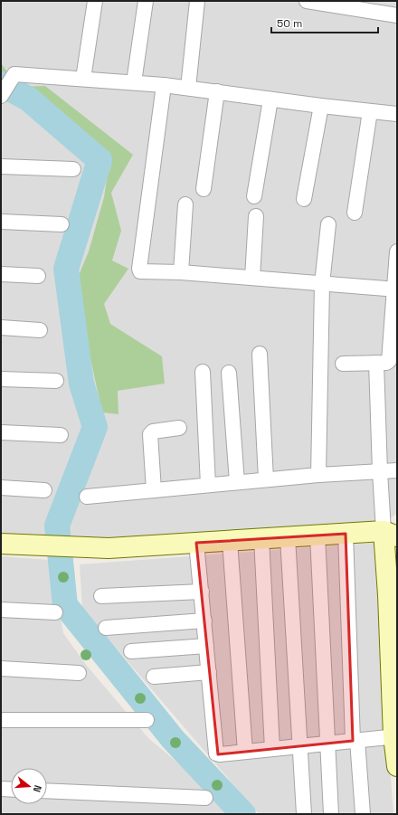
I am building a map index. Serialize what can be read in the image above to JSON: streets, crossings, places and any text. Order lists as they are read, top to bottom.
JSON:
{
  "scale_bar": "50 m",
  "north": "right"
}
